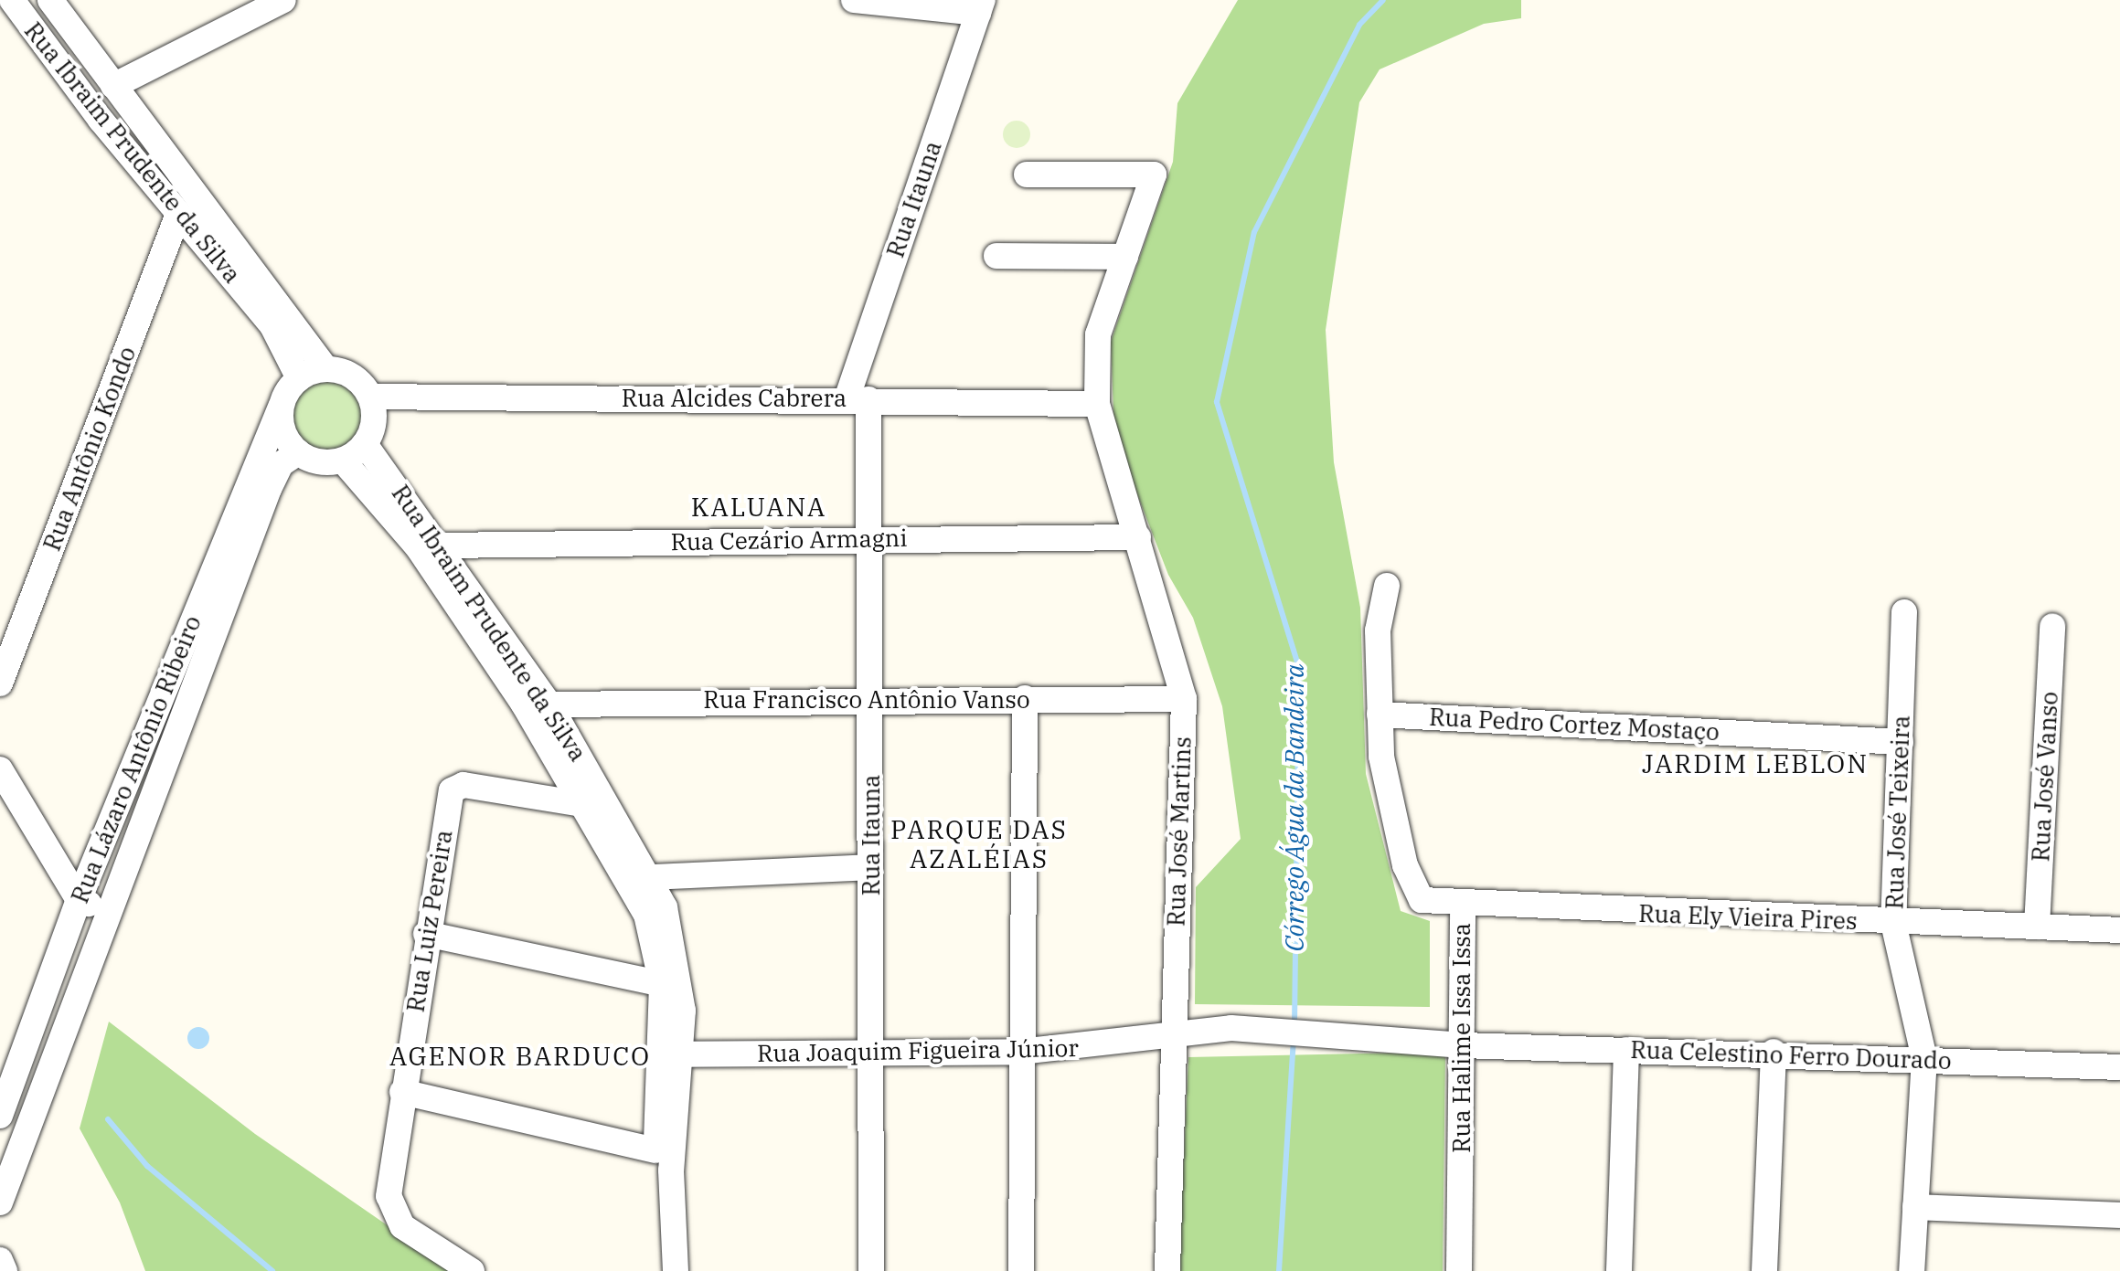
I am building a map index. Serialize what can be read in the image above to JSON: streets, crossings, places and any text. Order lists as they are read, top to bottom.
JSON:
{
  "streets": {
    "street": [
      "Rua Ibraim Prudente da Silva",
      "Rua Itauna",
      "Rua Alcides Cabrera",
      "Rua Antônio Kondo",
      "Rua Cezário Armagni",
      "Rua Francisco Antônio Vanso",
      "Rua Pedro Cortez Mostaço",
      "Rua Lázaro Antônio Ribeiro",
      "Rua José Vanso",
      "Rua José Teixeira",
      "Rua José Martins",
      "Rua Ely Vieira Pires",
      "Rua Luiz Pereira",
      "Rua Halime Issa Issa",
      "Rua Joaquim Figueira Júnior",
      "Rua Celestino Ferro Dourado"
    ]
  },
  "crossings": [
    ["Rua Ibraim Prudente da Silva", "Rua Alcides Cabrera"],
    ["Rua Ibraim Prudente da Silva", "Rua Antônio Kondo"],
    ["Rua Ibraim Prudente da Silva", "Rua Cezário Armagni"],
    ["Rua Ibraim Prudente da Silva", "Rua Francisco Antônio Vanso"],
    ["Rua Ibraim Prudente da Silva", "Rua Lázaro Antônio Ribeiro"],
    ["Rua Ibraim Prudente da Silva", "Rua Luiz Pereira"],
    ["Rua Ibraim Prudente da Silva", "Rua Joaquim Figueira Júnior"],
    ["Rua Itauna", "Rua Alcides Cabrera"],
    ["Rua Itauna", "Rua Cezário Armagni"],
    ["Rua Itauna", "Rua Francisco Antônio Vanso"],
    ["Rua Itauna", "Rua Joaquim Figueira Júnior"],
    ["Rua Alcides Cabrera", "Rua Lázaro Antônio Ribeiro"],
    ["Rua Alcides Cabrera", "Rua José Martins"],
    ["Rua Cezário Armagni", "Rua José Martins"],
    ["Rua Francisco Antônio Vanso", "Rua José Martins"],
    ["Rua Pedro Cortez Mostaço", "Rua José Teixeira"],
    ["Rua Pedro Cortez Mostaço", "Rua Halime Issa Issa"],
    ["Rua José Vanso", "Rua Ely Vieira Pires"],
    ["Rua José Teixeira", "Rua Ely Vieira Pires"],
    ["Rua José Teixeira", "Rua Celestino Ferro Dourado"],
    ["Rua José Martins", "Rua Joaquim Figueira Júnior"],
    ["Rua Ely Vieira Pires", "Rua Halime Issa Issa"],
    ["Rua Halime Issa Issa", "Rua Celestino Ferro Dourado"],
    ["Rua Joaquim Figueira Júnior", "Rua Celestino Ferro Dourado"]
  ],
  "districts": [
    "KALUANA",
    "JARDIM LEBLON",
    "PARQUE DAS AZALÉIAS",
    "AGENOR BARDUCO"
  ],
  "water": ["Córrego Água da Bandeira"]
}
